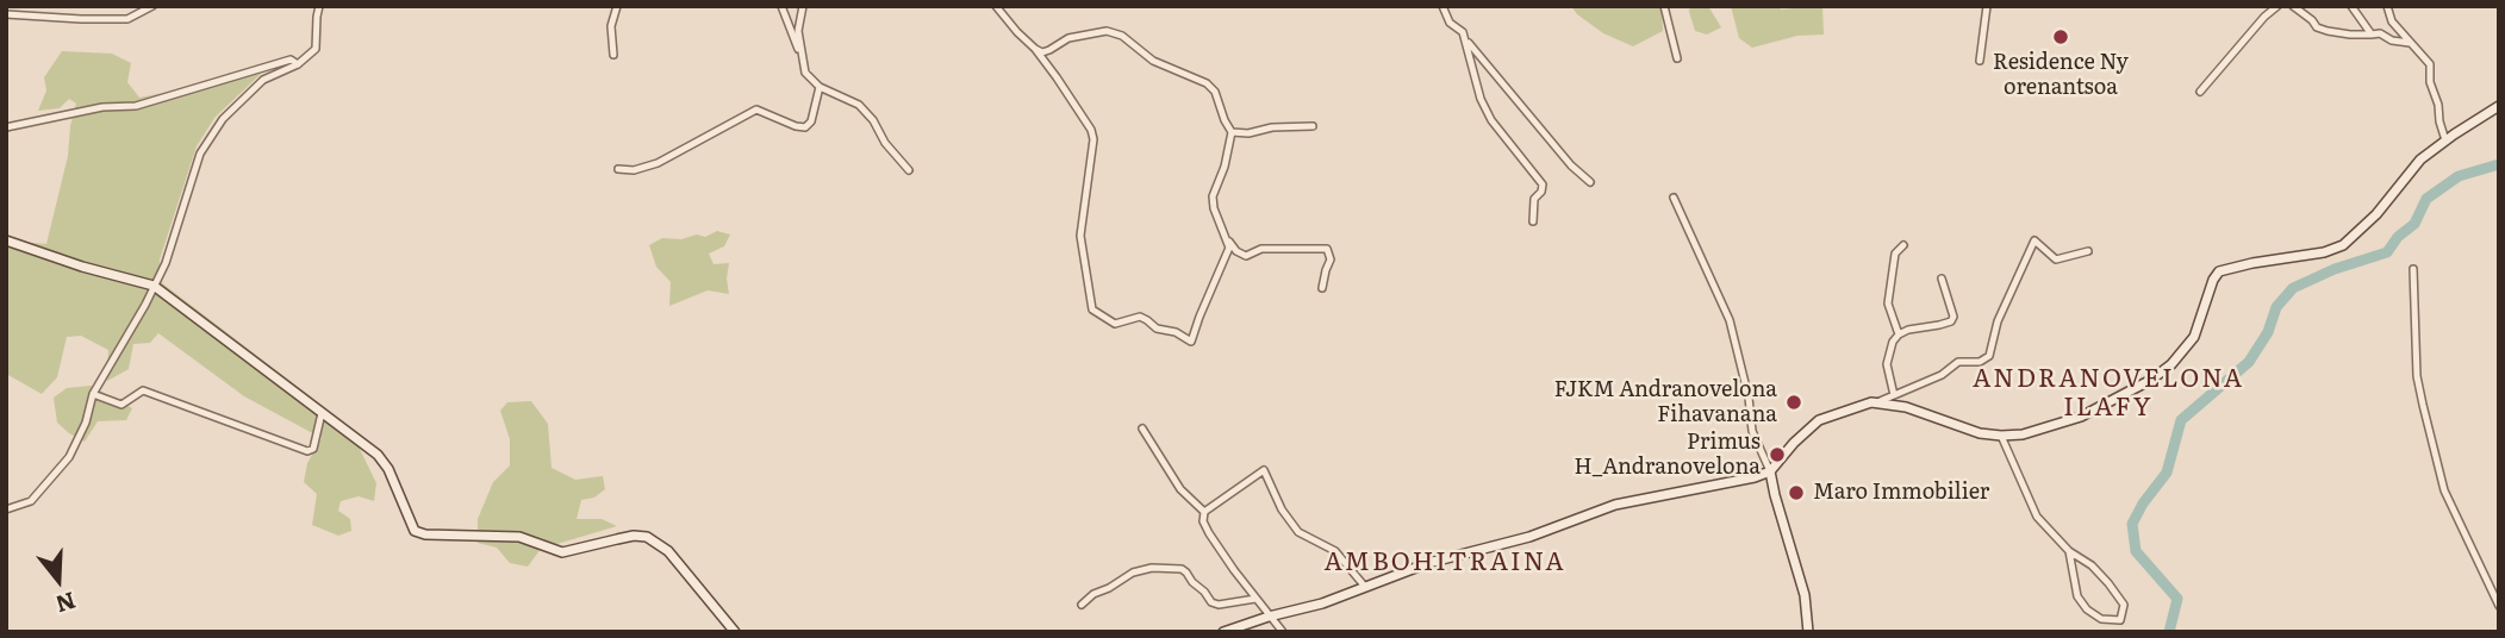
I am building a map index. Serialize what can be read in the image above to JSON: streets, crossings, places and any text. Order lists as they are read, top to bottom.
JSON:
{
  "districts": ["ANDRANOVELONA ILAFY", "AMBOHITRAINA"],
  "places": [
    "Residence Ny orenantsoa",
    "FJKM Andranovelona Fihavanana",
    "Primus H_Andranovelona",
    "Maro Immobilier"
  ],
  "north": "bottom"
}
